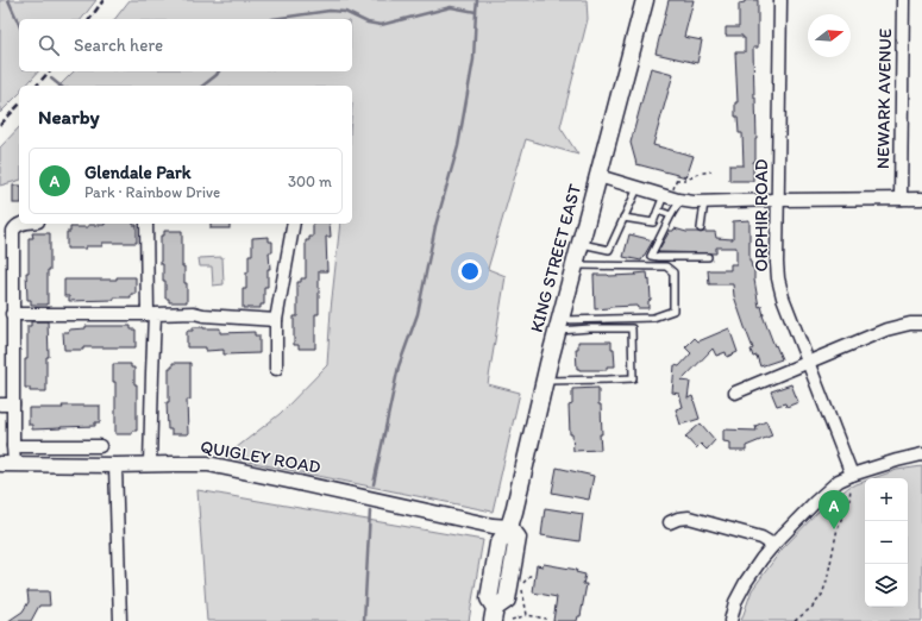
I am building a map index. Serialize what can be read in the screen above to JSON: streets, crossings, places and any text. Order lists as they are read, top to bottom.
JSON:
{
  "streets": {
    "main road": ["KING STREET EAST"],
    "street": ["NEWARK AVENUE", "ORPHIR ROAD", "QUIGLEY ROAD"]
  },
  "crossings": [
    ["KING STREET EAST", "QUIGLEY ROAD"]
  ],
  "north": "right",
  "page": {
    "search": "Search here",
    "heading": "Nearby",
    "list": [
      {
        "mark": "A",
        "name": "Glendale Park",
        "note": "Park · Rainbow Drive",
        "value": "300 m"
      }
    ],
    "map_buttons": ["+", "−"],
    "pins": "A"
  }
}
